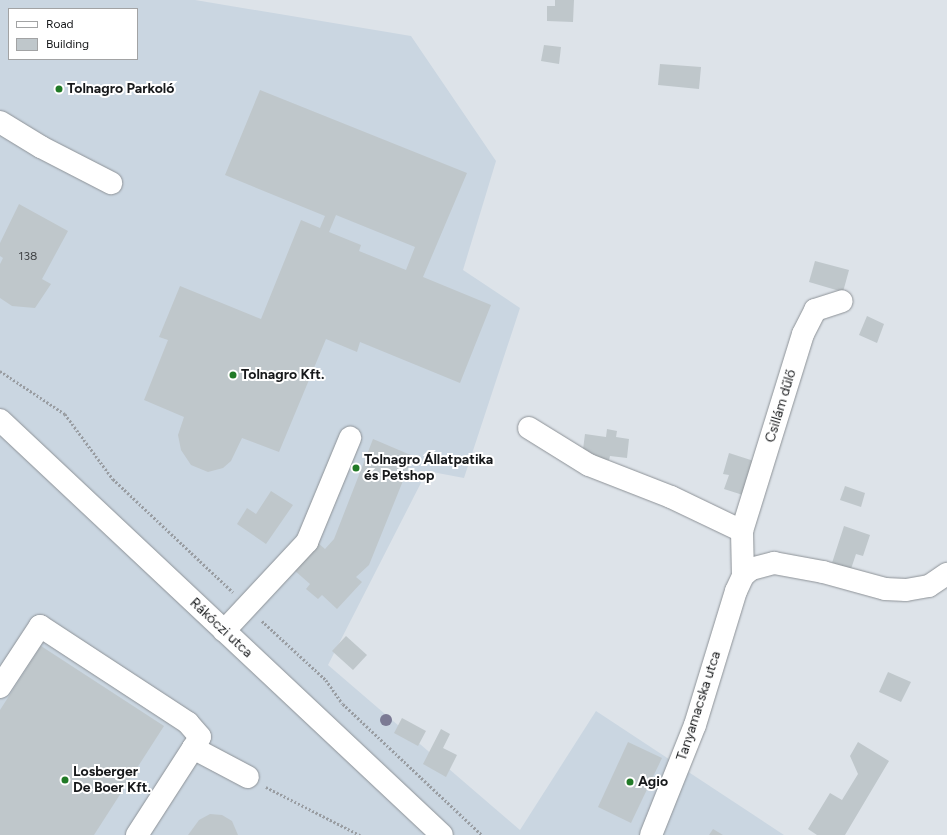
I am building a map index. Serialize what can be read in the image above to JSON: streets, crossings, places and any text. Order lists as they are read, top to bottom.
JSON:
{
  "streets": {
    "street": ["Csillám dűlő", "Rákóczi utca", "Tanyamacska utca"]
  },
  "crossings": [
    ["Csillám dűlő", "Tanyamacska utca"]
  ],
  "places": [
    "Tolnagro Parkoló",
    "Tolnagro Kft.",
    "Tolnagro Állatpatika és Petshop",
    "Losberger De Boer Kft.",
    "Agio"
  ],
  "house_numbers": ["138"],
  "legend": ["Road", "Building"]
}
